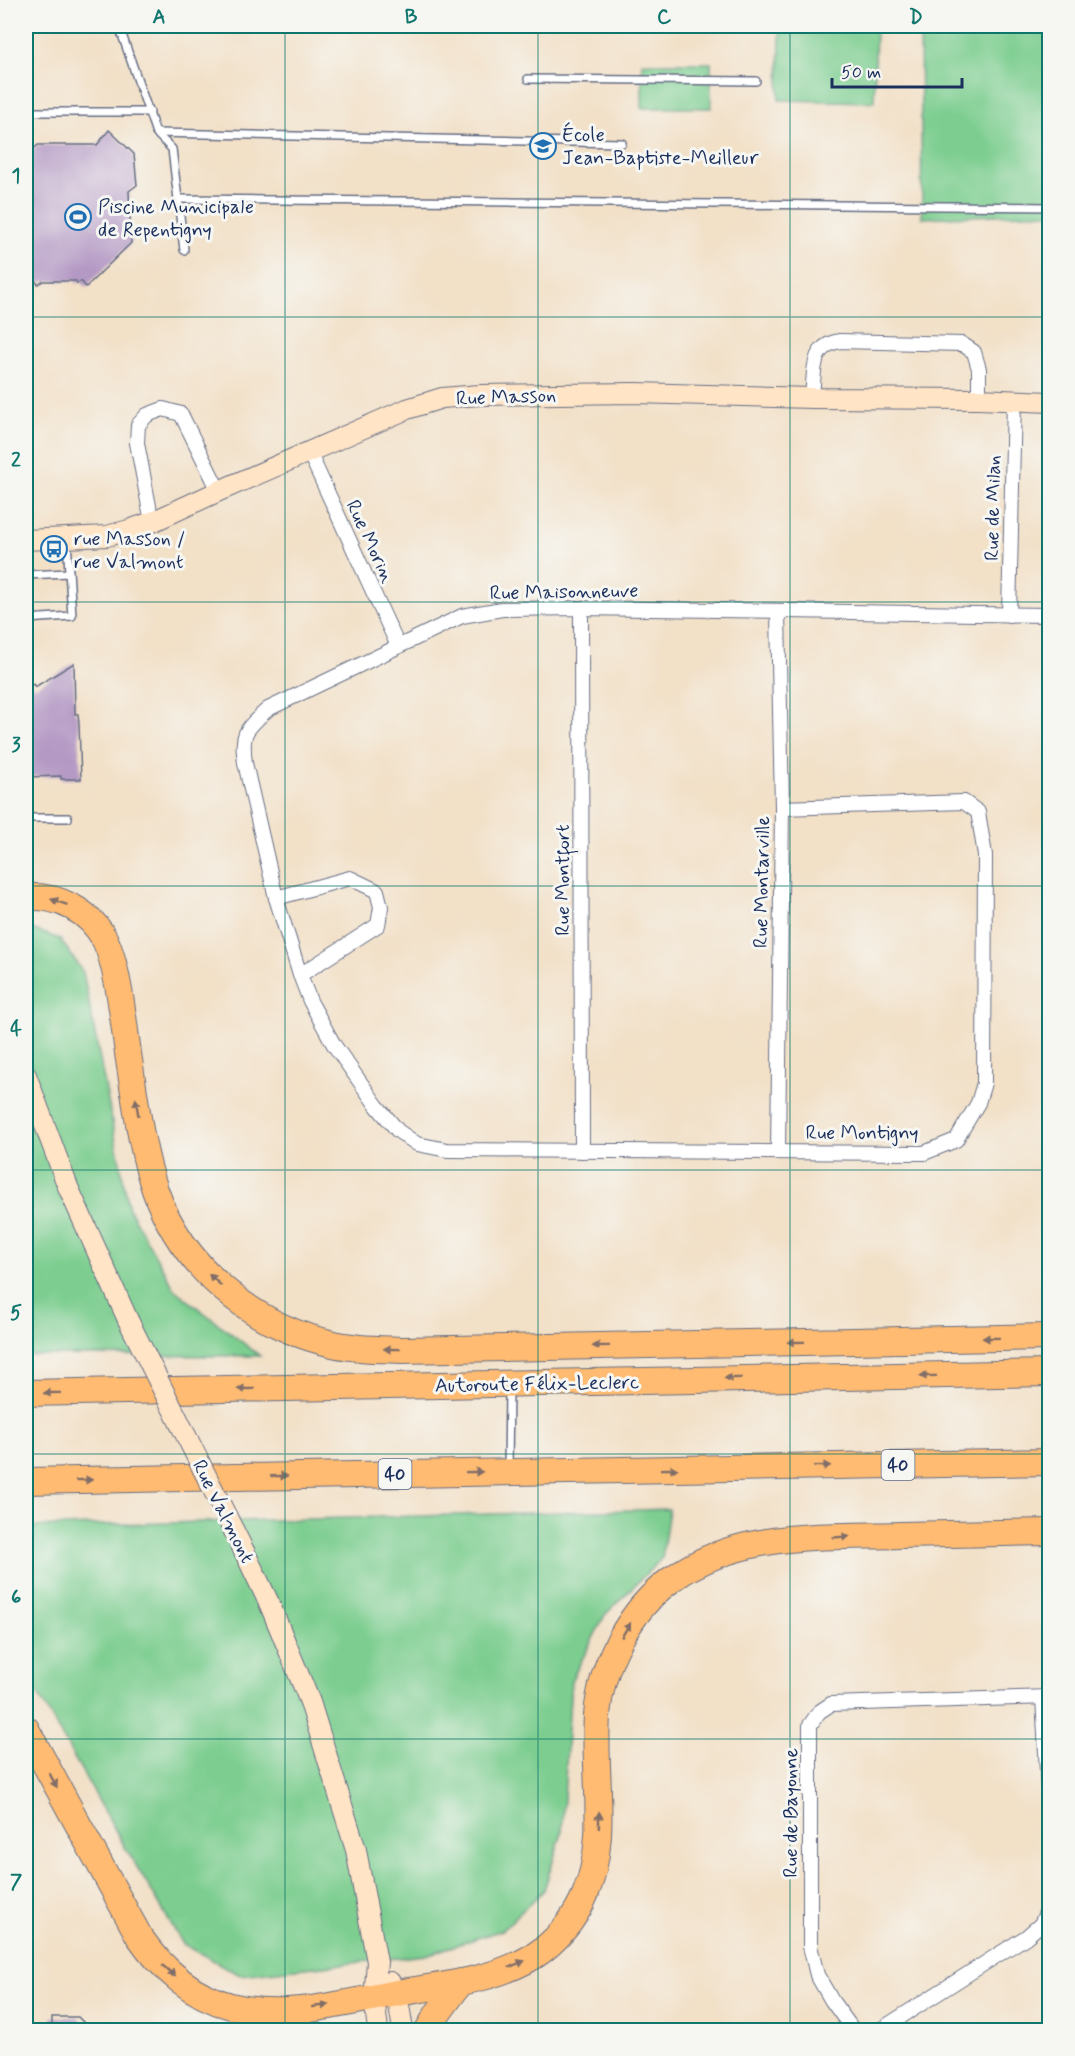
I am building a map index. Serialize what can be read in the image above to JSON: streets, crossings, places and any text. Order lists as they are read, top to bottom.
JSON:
{
  "streets": {
    "highway": ["Autoroute Félix-Leclerc", "40"],
    "street": [
      "Rue Masson",
      "Rue de Milan",
      "Rue Morin",
      "Rue Maisonneuve",
      "Rue Montfort",
      "Rue Montarville",
      "Rue Montigny",
      "Rue Valmont",
      "Rue de Bayonne"
    ]
  },
  "crossings": [
    ["Rue Masson", "Rue de Milan"],
    ["Rue Masson", "Rue Morin"],
    ["Rue de Milan", "Rue Maisonneuve"],
    ["Rue Morin", "Rue Maisonneuve"],
    ["Rue Maisonneuve", "Rue Montfort"],
    ["Rue Maisonneuve", "Rue Montarville"],
    ["Rue Maisonneuve", "Rue Montigny"],
    ["Rue Montfort", "Rue Montigny"],
    ["Rue Montarville", "Rue Montigny"]
  ],
  "places": {
    "school or university": ["École Jean-Baptiste-Meilleur"],
    "sports": ["Piscine Municipale de Repentigny"],
    "bus stop": ["rue Masson / rue Valmont"]
  },
  "scale_bar": "50 m",
  "grid": {
    "columns": [
      "A",
      "B",
      "C",
      "D"
    ],
    "rows": [
      "1",
      "2",
      "3",
      "4",
      "5",
      "6",
      "7"
    ]
  }
}
